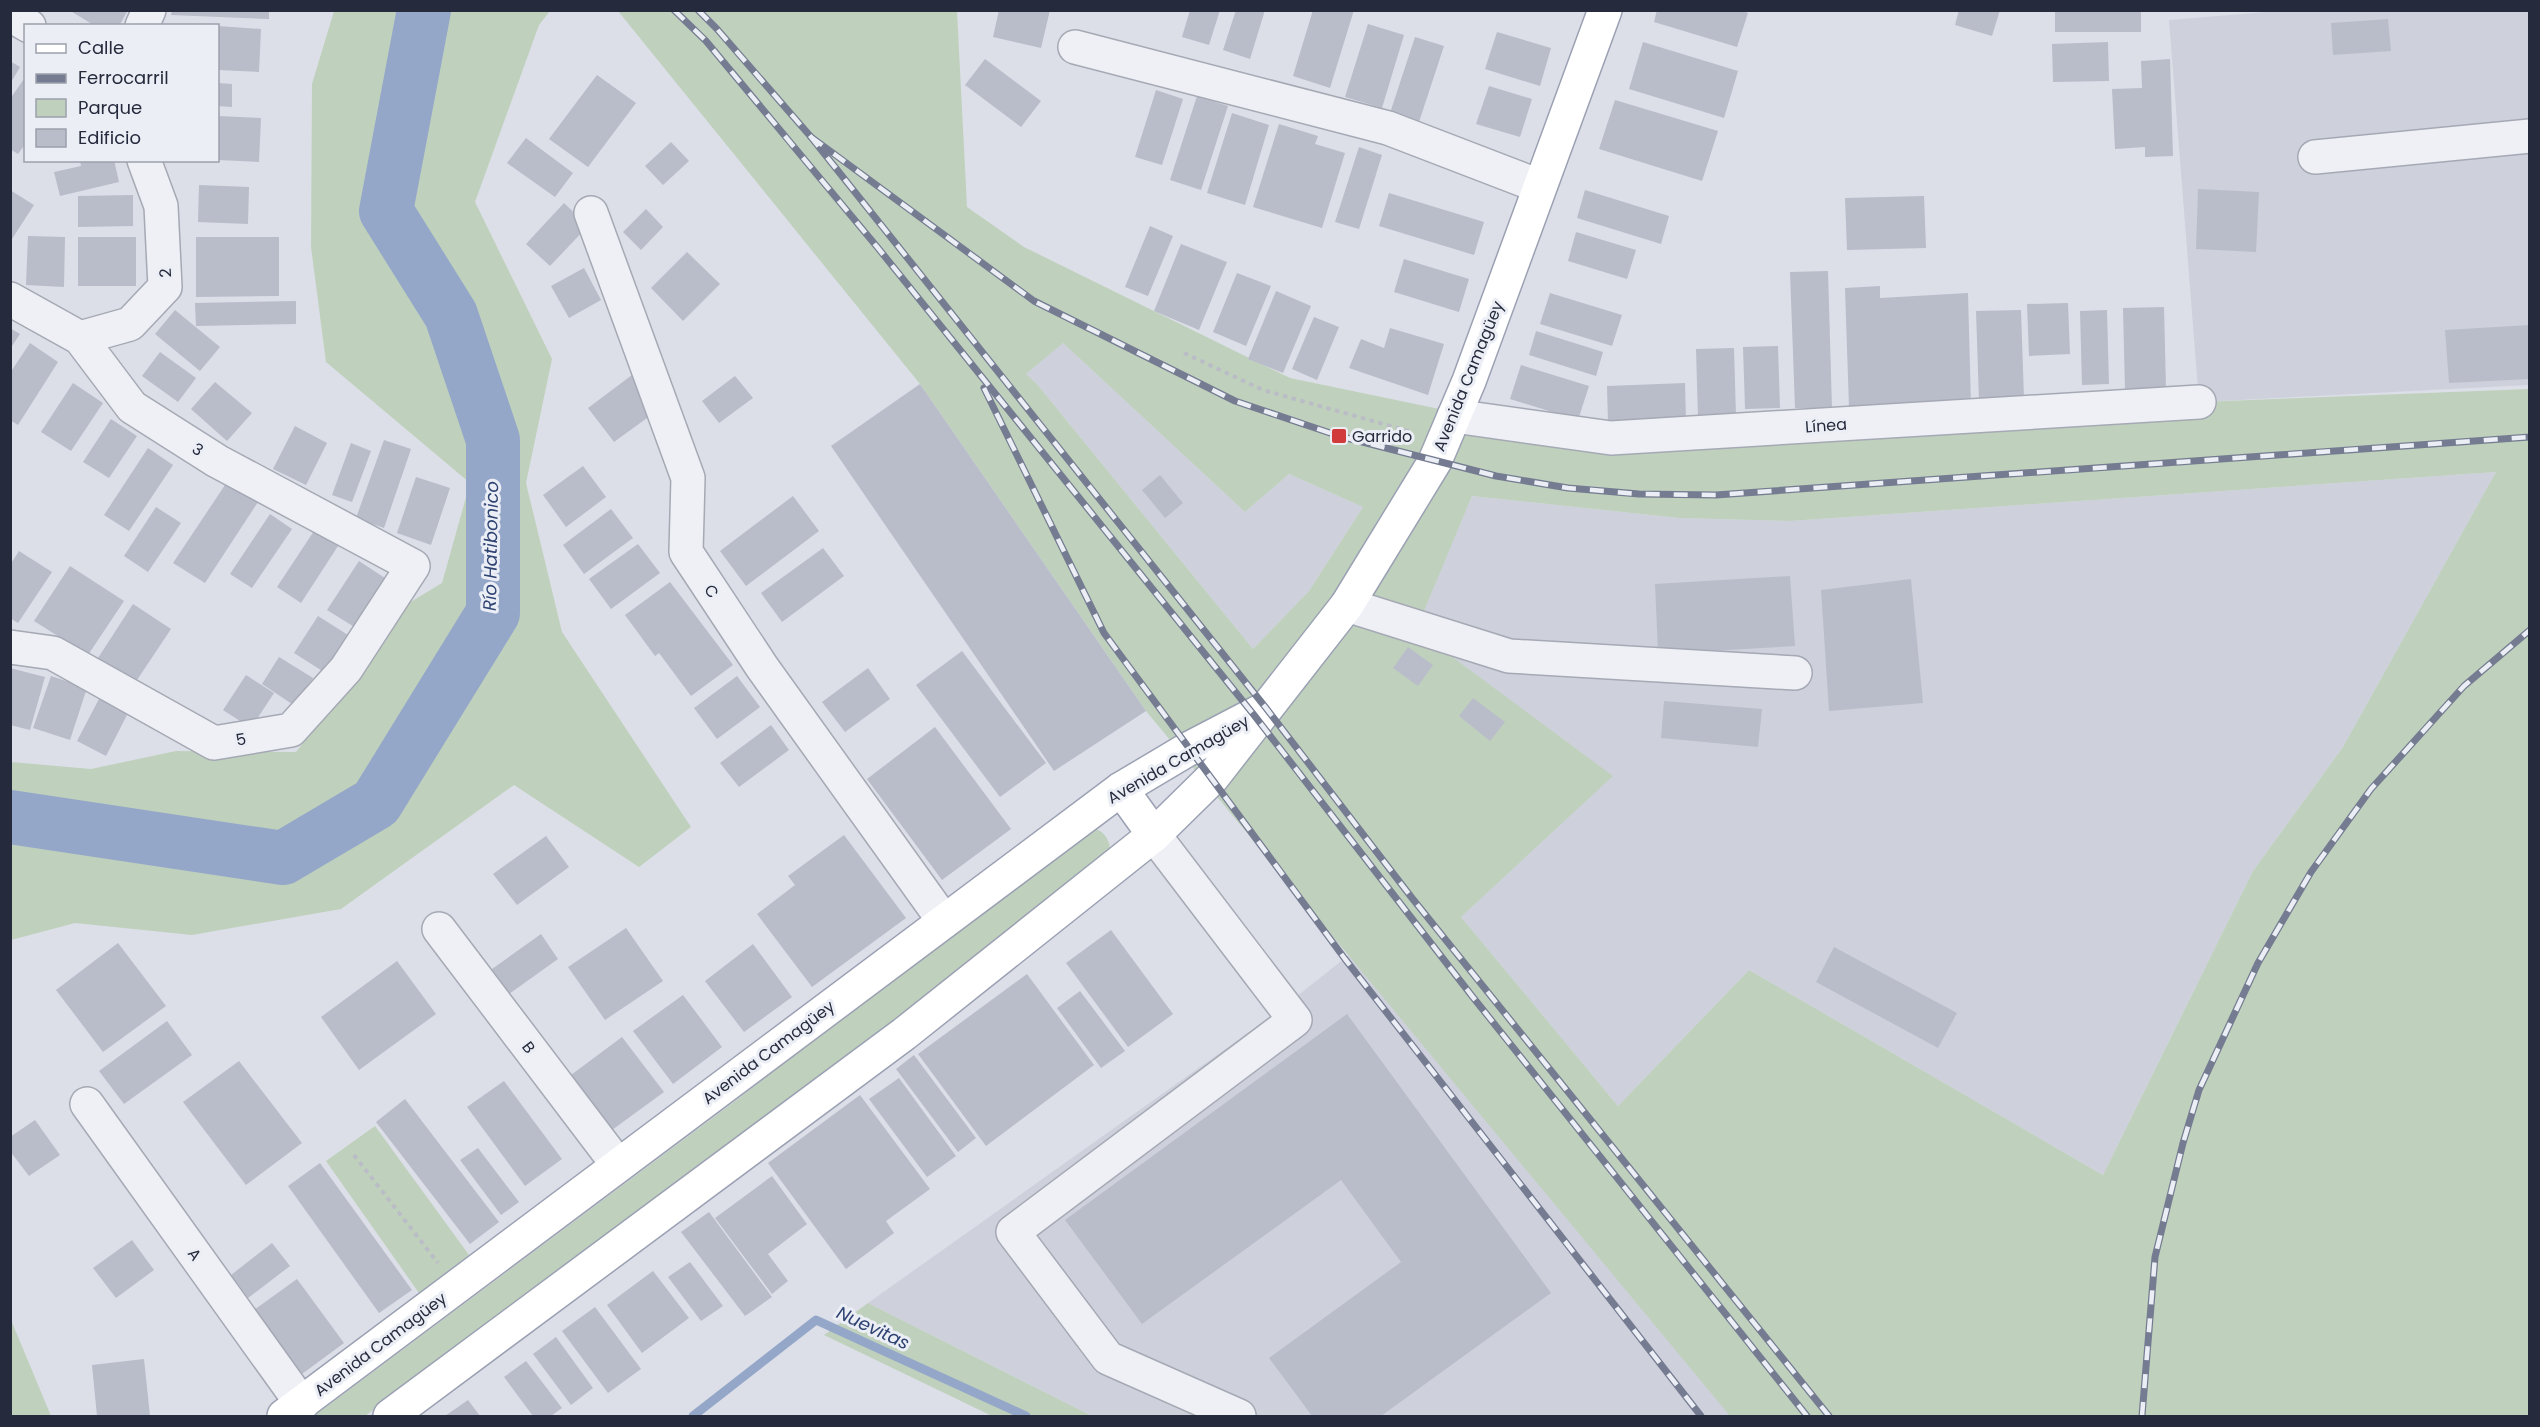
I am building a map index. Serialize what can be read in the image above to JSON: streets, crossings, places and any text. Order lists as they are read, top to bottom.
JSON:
{
  "streets": {
    "main road": ["Avenida Camagüey"],
    "street": [
      "2",
      "Línea",
      "3",
      "C",
      "5",
      "B",
      "A"
    ]
  },
  "crossings": [
    ["2", "3"],
    ["Avenida Camagüey", "Línea"],
    ["Avenida Camagüey", "C"],
    ["Avenida Camagüey", "B"],
    ["Avenida Camagüey", "A"],
    ["3", "5"]
  ],
  "water": ["Río Hatibonico", "Nuevitas"],
  "places": {
    "transit": ["Garrido"]
  },
  "legend": [
    "Calle",
    "Ferrocarril",
    "Parque",
    "Edificio"
  ]
}
